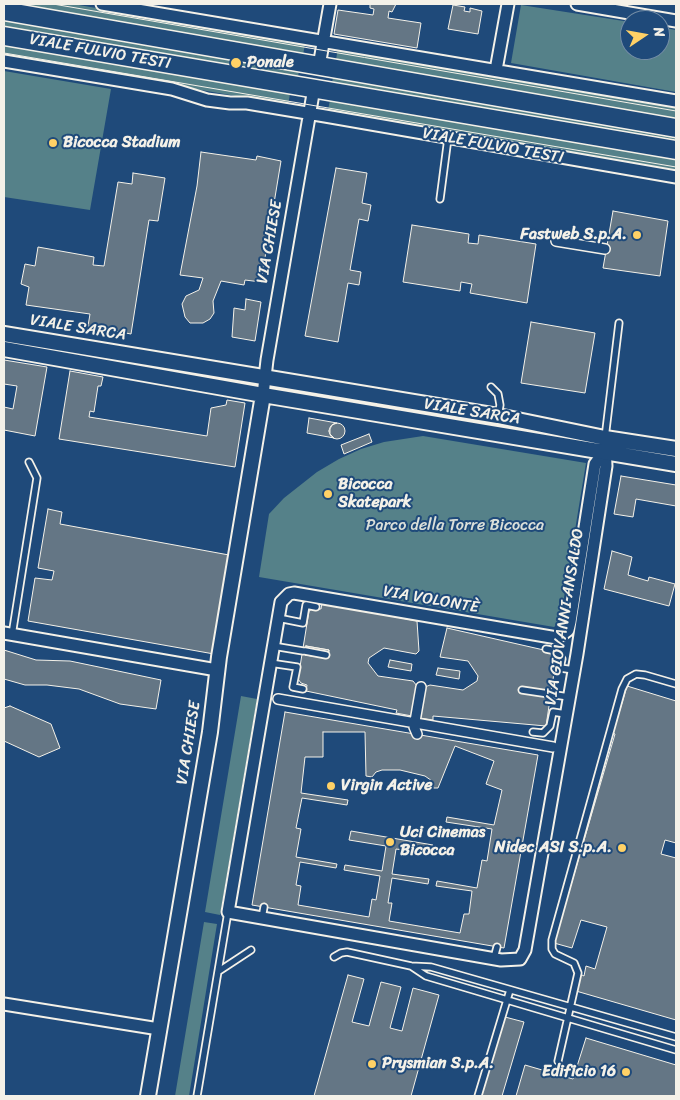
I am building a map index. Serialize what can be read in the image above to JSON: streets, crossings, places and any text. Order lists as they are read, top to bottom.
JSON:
{
  "streets": {
    "main road": ["VIALE FULVIO TESTI"],
    "street": [
      "VIA CHIESE",
      "VIALE SARCA",
      "VIA VOLONTÈ",
      "VIA GIOVANNI ANSALDO"
    ]
  },
  "crossings": [
    ["VIALE FULVIO TESTI", "VIA CHIESE"],
    ["VIA CHIESE", "VIALE SARCA"],
    ["VIALE SARCA", "VIA GIOVANNI ANSALDO"],
    ["VIA VOLONTÈ", "VIA GIOVANNI ANSALDO"]
  ],
  "parks": ["Parco della Torre Bicocca"],
  "places": [
    "Ponale",
    "Bicocca Stadium",
    "Fastweb S.p.A.",
    "Bicocca Skatepark",
    "Virgin Active",
    "Uci Cinemas Bicocca",
    "Nidec ASI S.p.A.",
    "Prysmian S.p.A.",
    "Edificio 16"
  ],
  "north": "right"
}
